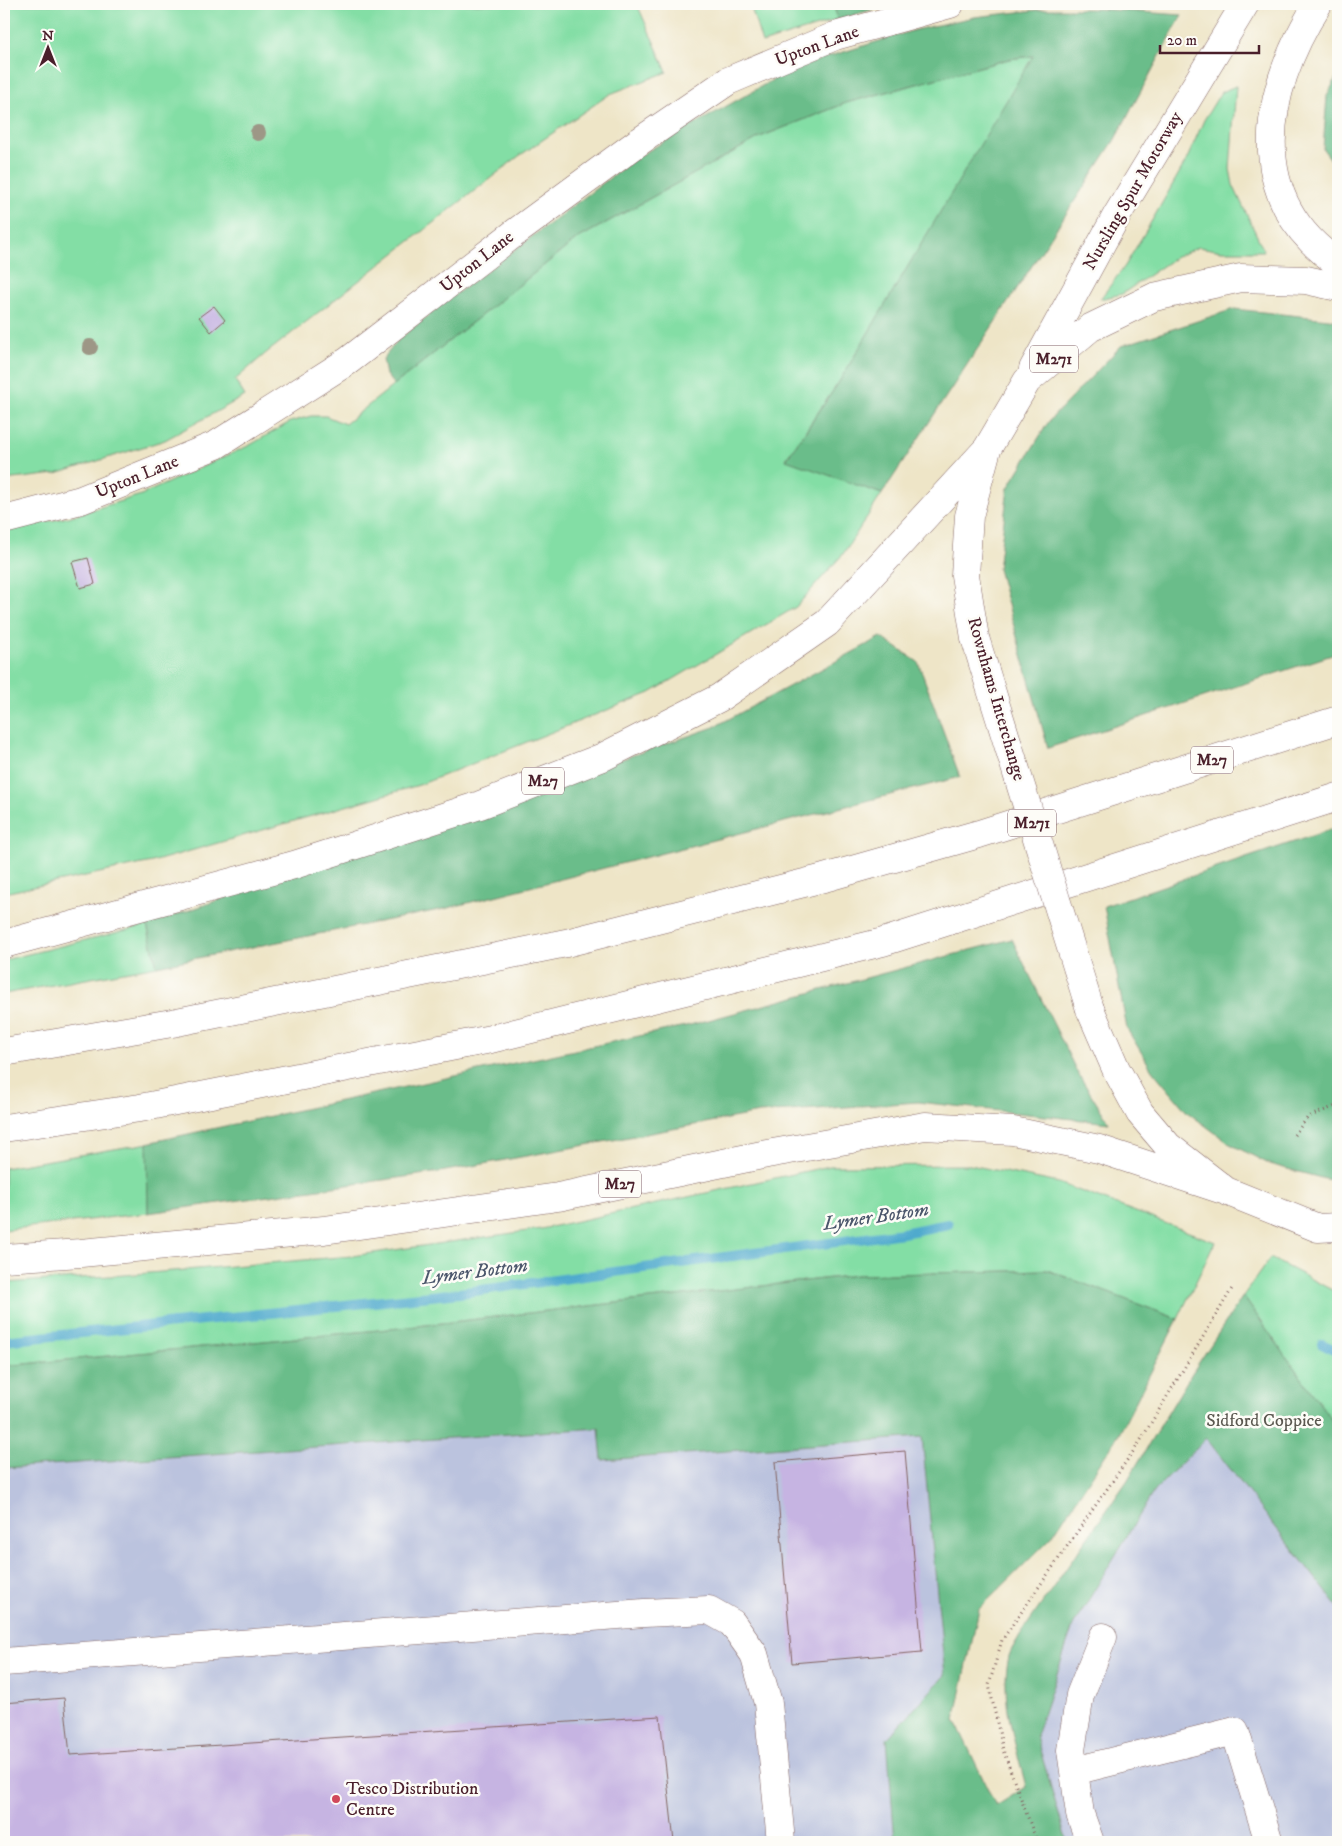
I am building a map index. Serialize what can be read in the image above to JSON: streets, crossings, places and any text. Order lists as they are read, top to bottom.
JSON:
{
  "streets": {
    "main road": [
      "Upton Lane",
      "Nursling Spur Motorway",
      "M271",
      "Rownhams Interchange",
      "M27"
    ]
  },
  "crossings": [
    ["Nursling Spur Motorway", "Rownhams Interchange"],
    ["Rownhams Interchange", "M27"]
  ],
  "water": ["Lymer Bottom"],
  "parks": ["Sidford Coppice"],
  "places": ["Tesco Distribution Centre"],
  "scale_bar": "20 m",
  "north": "top"
}
